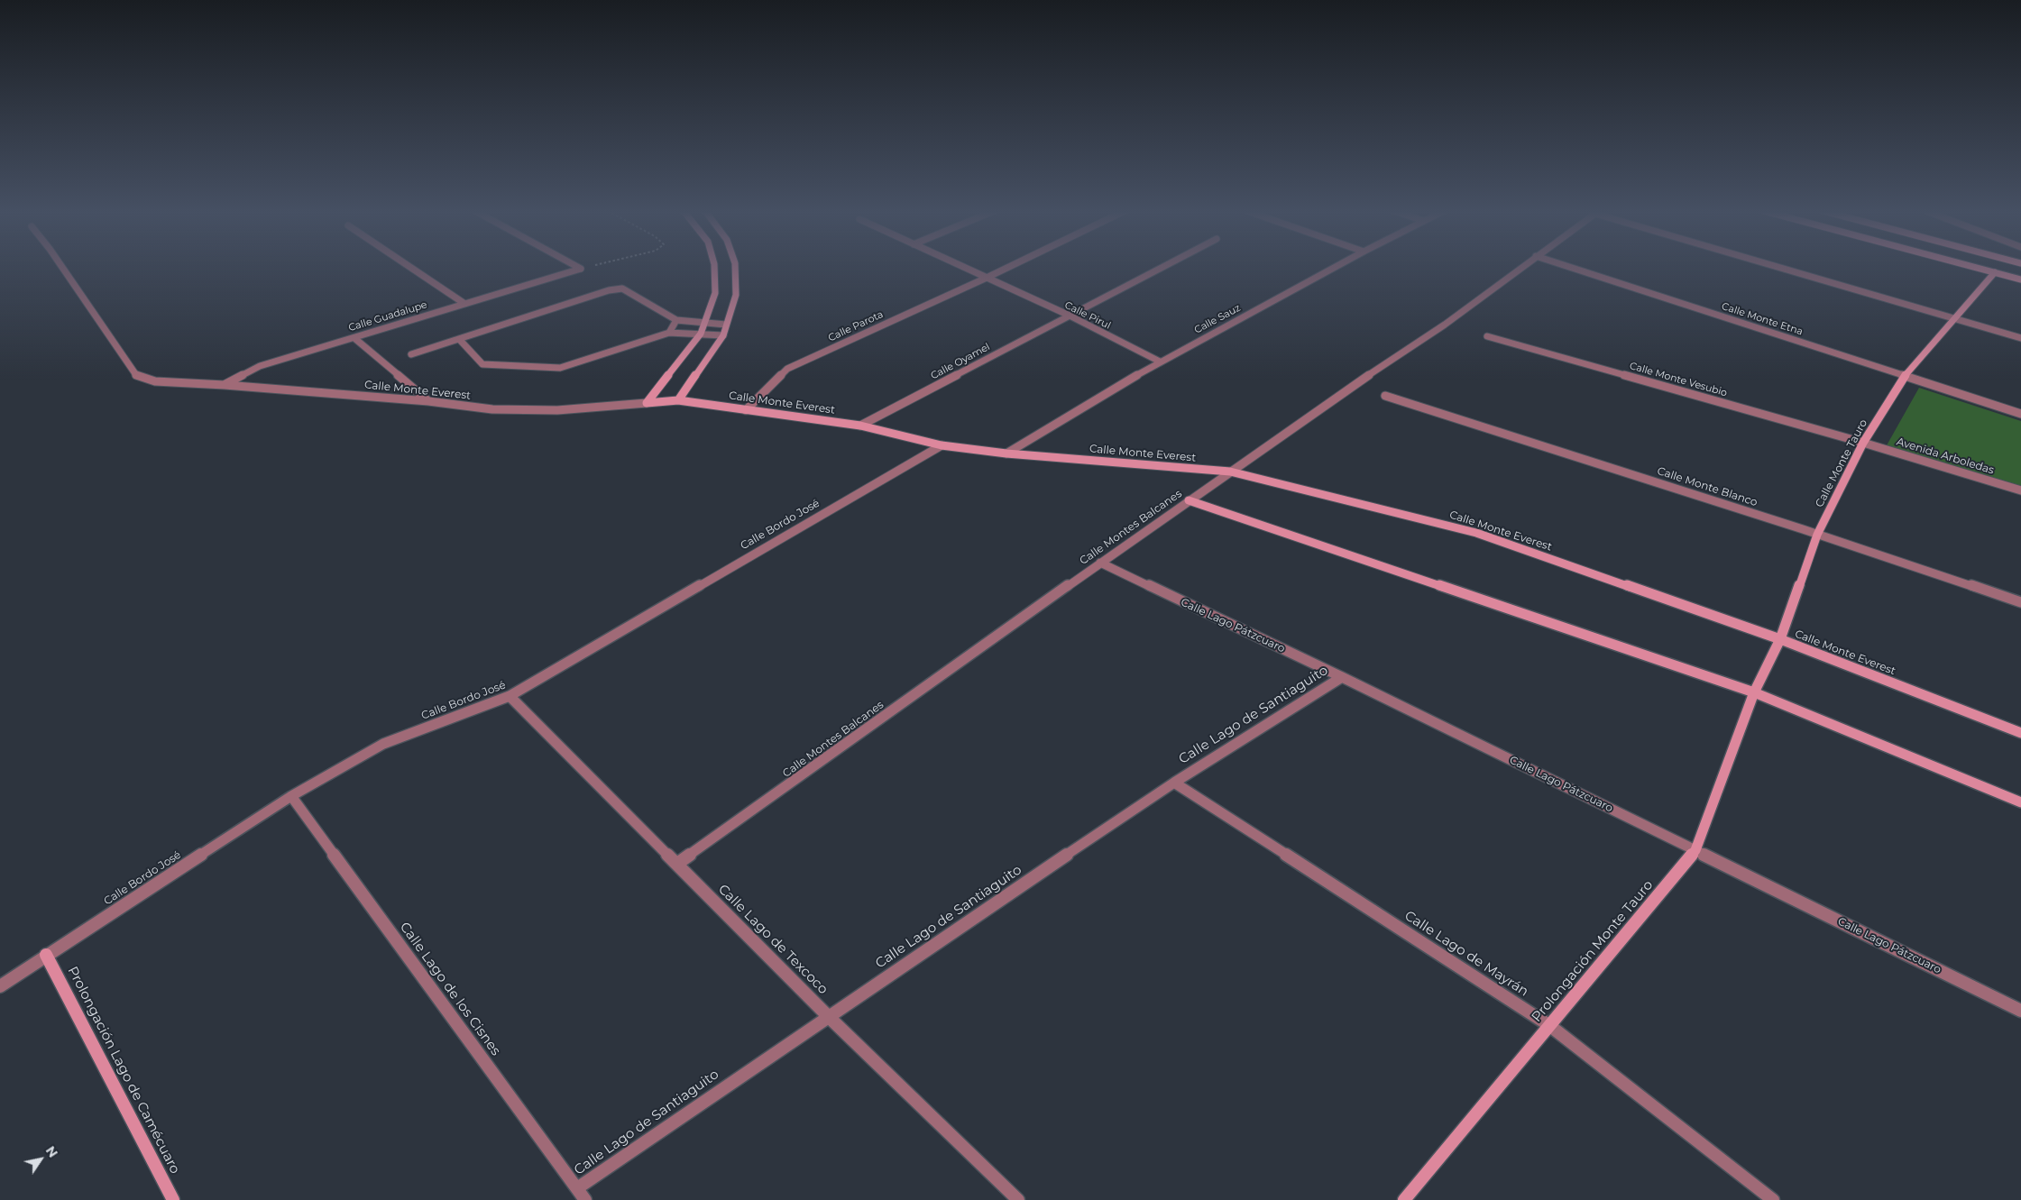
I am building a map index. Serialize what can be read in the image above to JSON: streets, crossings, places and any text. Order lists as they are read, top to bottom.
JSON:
{
  "streets": {
    "street": [
      "Calle Pirul",
      "Calle Guadalupe",
      "Calle Sauz",
      "Calle Monte Etna",
      "Calle Parota",
      "Calle Oyamel",
      "Calle Monte Vesubio",
      "Calle Monte Everest",
      "Avenida Arboledas",
      "Calle Monte Tauro",
      "Calle Monte Blanco",
      "Calle Bordo José",
      "Calle Montes Balcanes",
      "Calle Lago Pátzcuaro",
      "Calle Lago de Santiaguito",
      "Calle Lago de Texcoco",
      "Prolongación Monte Tauro",
      "Calle Lago de Mayrán",
      "Calle Lago de los Cisnes",
      "Prolongación Lago de Camécuaro"
    ]
  },
  "crossings": [
    ["Calle Pirul", "Calle Sauz"],
    ["Calle Pirul", "Calle Parota"],
    ["Calle Pirul", "Calle Oyamel"],
    ["Calle Guadalupe", "Calle Monte Everest"],
    ["Calle Sauz", "Calle Monte Everest"],
    ["Calle Monte Etna", "Calle Monte Tauro"],
    ["Calle Parota", "Calle Monte Everest"],
    ["Calle Oyamel", "Calle Monte Everest"],
    ["Calle Monte Vesubio", "Avenida Arboledas"],
    ["Calle Monte Vesubio", "Calle Monte Tauro"],
    ["Calle Monte Everest", "Calle Monte Tauro"],
    ["Calle Monte Everest", "Calle Bordo José"],
    ["Calle Monte Everest", "Calle Montes Balcanes"],
    ["Avenida Arboledas", "Calle Monte Tauro"],
    ["Calle Monte Tauro", "Calle Monte Blanco"],
    ["Calle Monte Tauro", "Prolongación Monte Tauro"],
    ["Calle Bordo José", "Calle Lago de Texcoco"],
    ["Calle Bordo José", "Calle Lago de los Cisnes"],
    ["Calle Bordo José", "Prolongación Lago de Camécuaro"],
    ["Calle Montes Balcanes", "Calle Lago Pátzcuaro"],
    ["Calle Montes Balcanes", "Calle Lago de Texcoco"],
    ["Calle Lago Pátzcuaro", "Calle Lago de Santiaguito"],
    ["Calle Lago Pátzcuaro", "Prolongación Monte Tauro"],
    ["Calle Lago de Santiaguito", "Calle Lago de Texcoco"],
    ["Calle Lago de Santiaguito", "Calle Lago de Mayrán"],
    ["Calle Lago de Santiaguito", "Calle Lago de los Cisnes"],
    ["Prolongación Monte Tauro", "Calle Lago de Mayrán"]
  ],
  "north": "top right"
}
